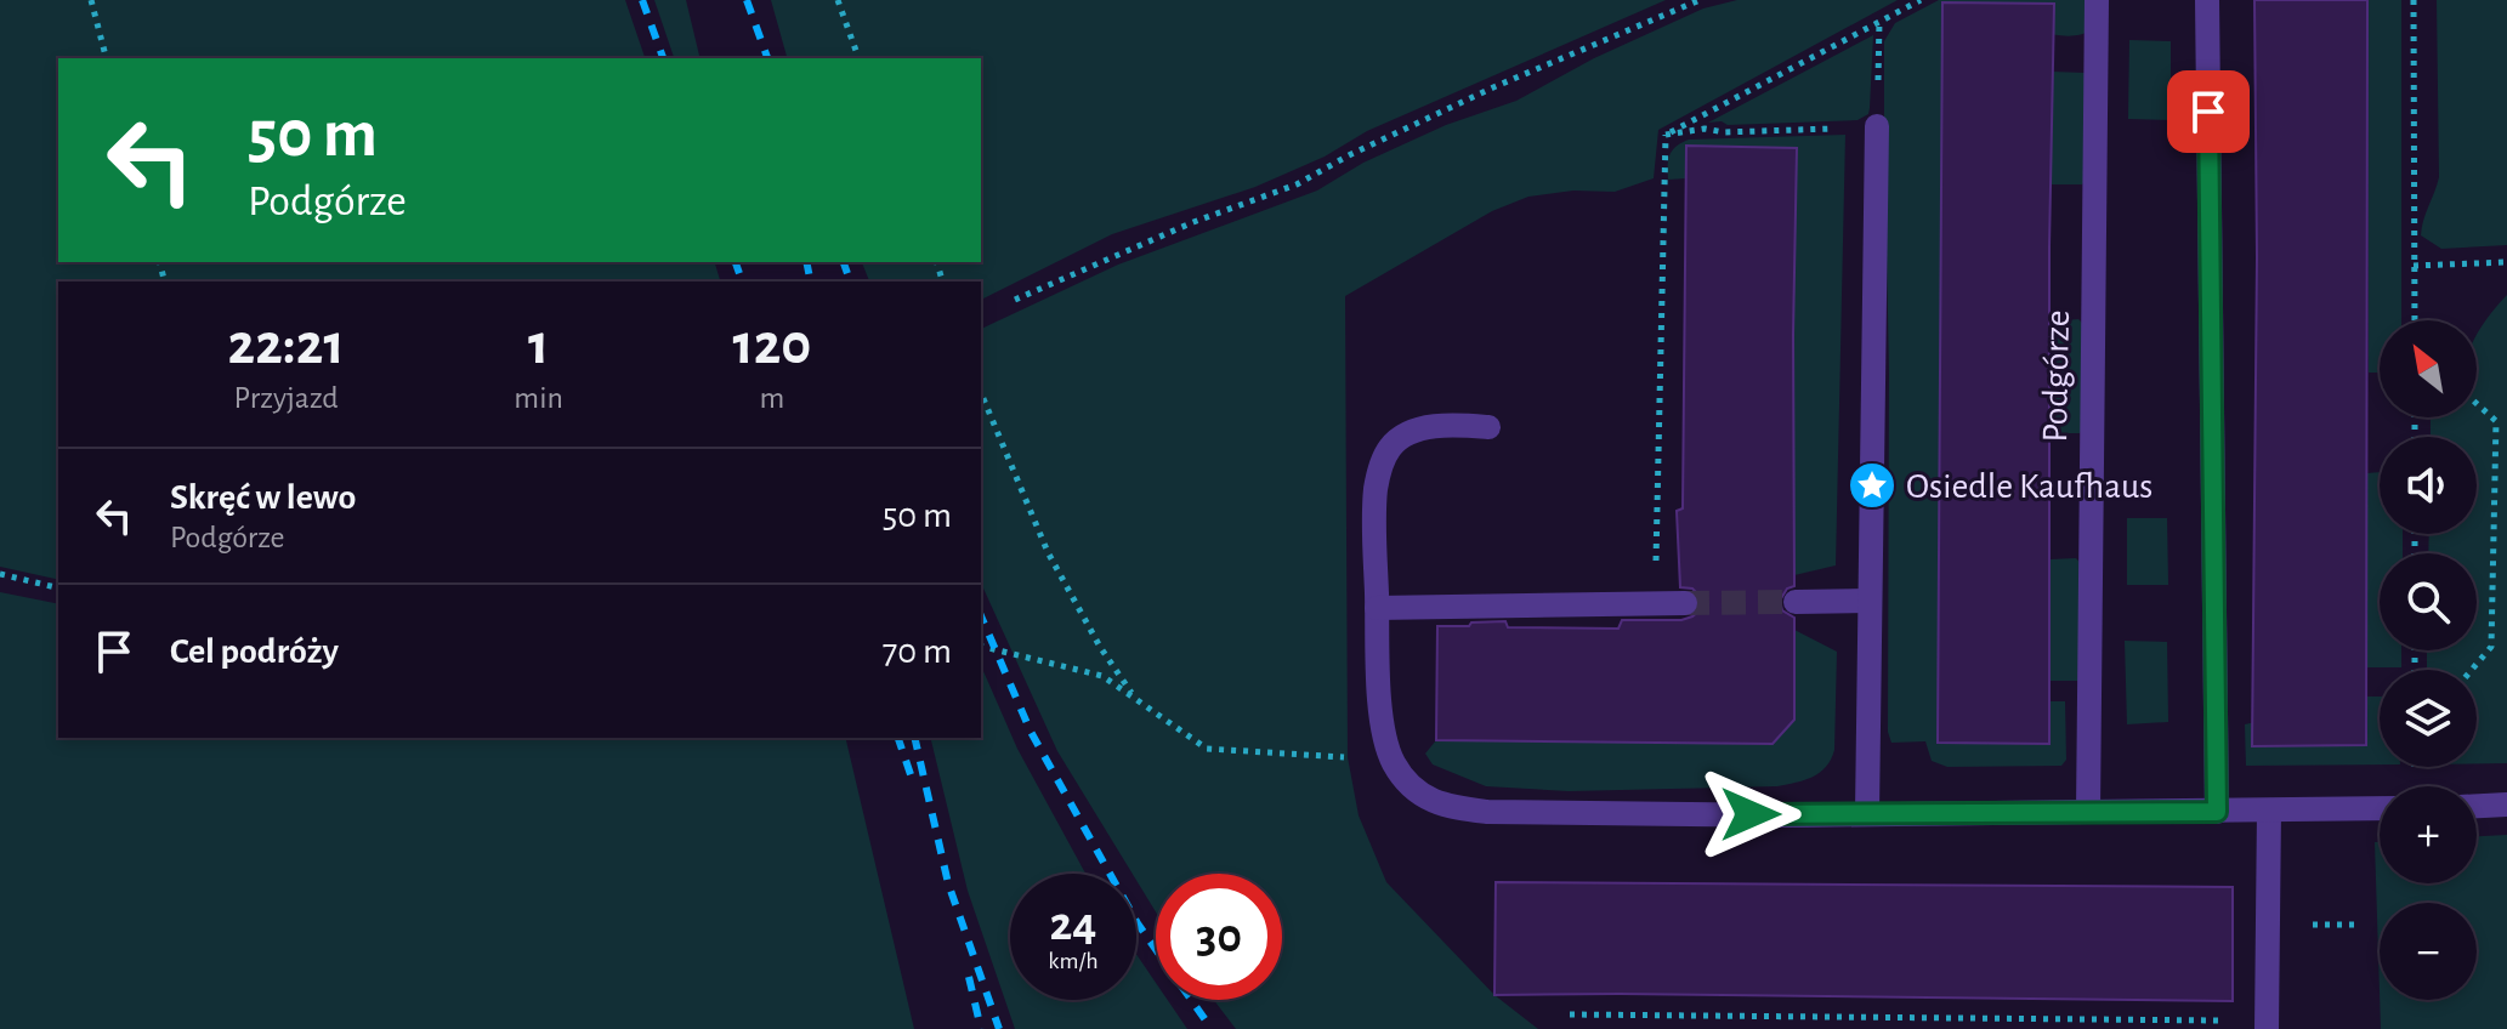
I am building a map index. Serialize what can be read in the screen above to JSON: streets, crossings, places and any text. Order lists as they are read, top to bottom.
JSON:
{
  "streets": {
    "street": ["Podgórze"]
  },
  "places": {
    "place": ["Osiedle Kaufhaus"]
  },
  "north": "top left",
  "page": {
    "turn": ["50 m", "Podgórze"],
    "eta": [
      "22:21",
      "Przyjazd",
      "1",
      "min",
      "120",
      "m"
    ],
    "map_buttons": ["+", "−"],
    "list": [
      {
        "name": "Skręć w lewo",
        "note": "Podgórze",
        "value": "50 m"
      },
      {
        "name": "Cel podróży",
        "value": "70 m"
      }
    ],
    "speed": "24 km/h",
    "limit": "30"
  }
}
